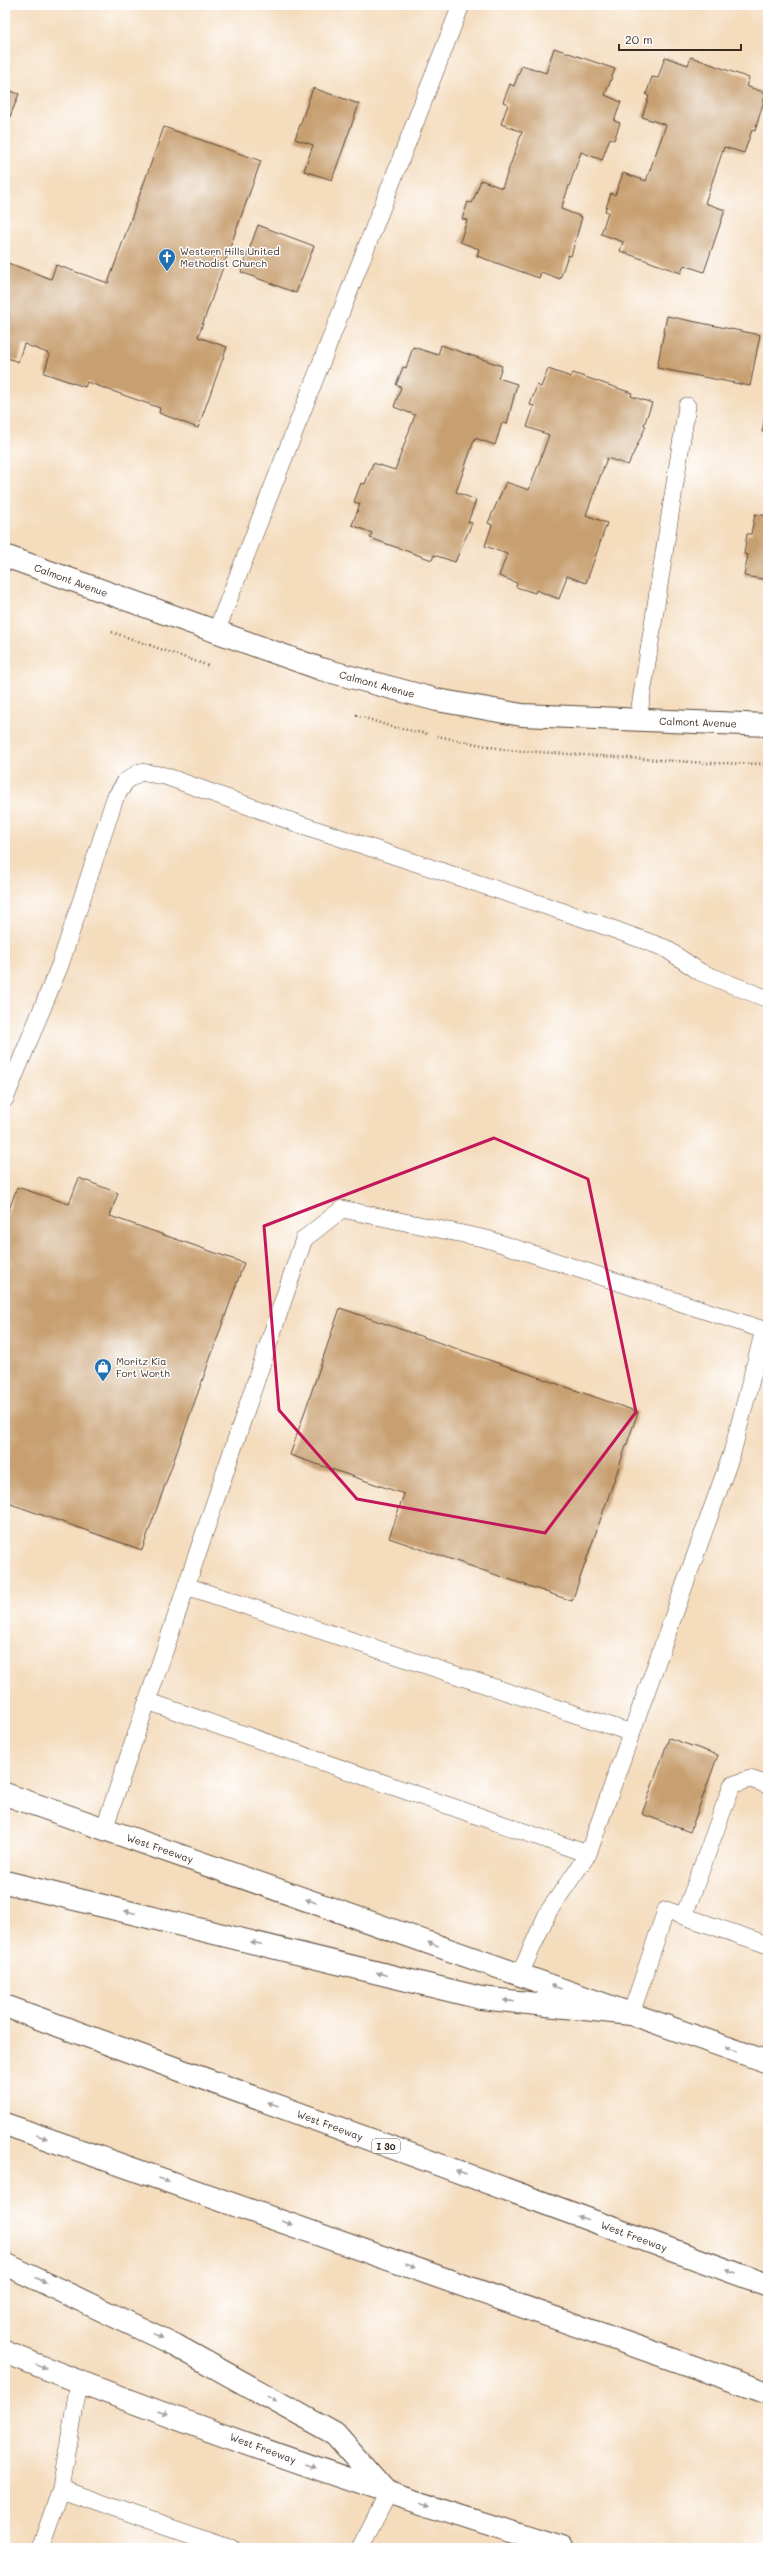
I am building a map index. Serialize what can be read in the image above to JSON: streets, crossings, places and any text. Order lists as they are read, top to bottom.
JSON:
{
  "streets": {
    "main road": ["Calmont Avenue", "West Freeway", "I 30"]
  },
  "places": {
    "church": ["Western Hills United Methodist Church"],
    "shop": ["Moritz Kia Fort Worth"]
  },
  "scale_bar": "20 m"
}
